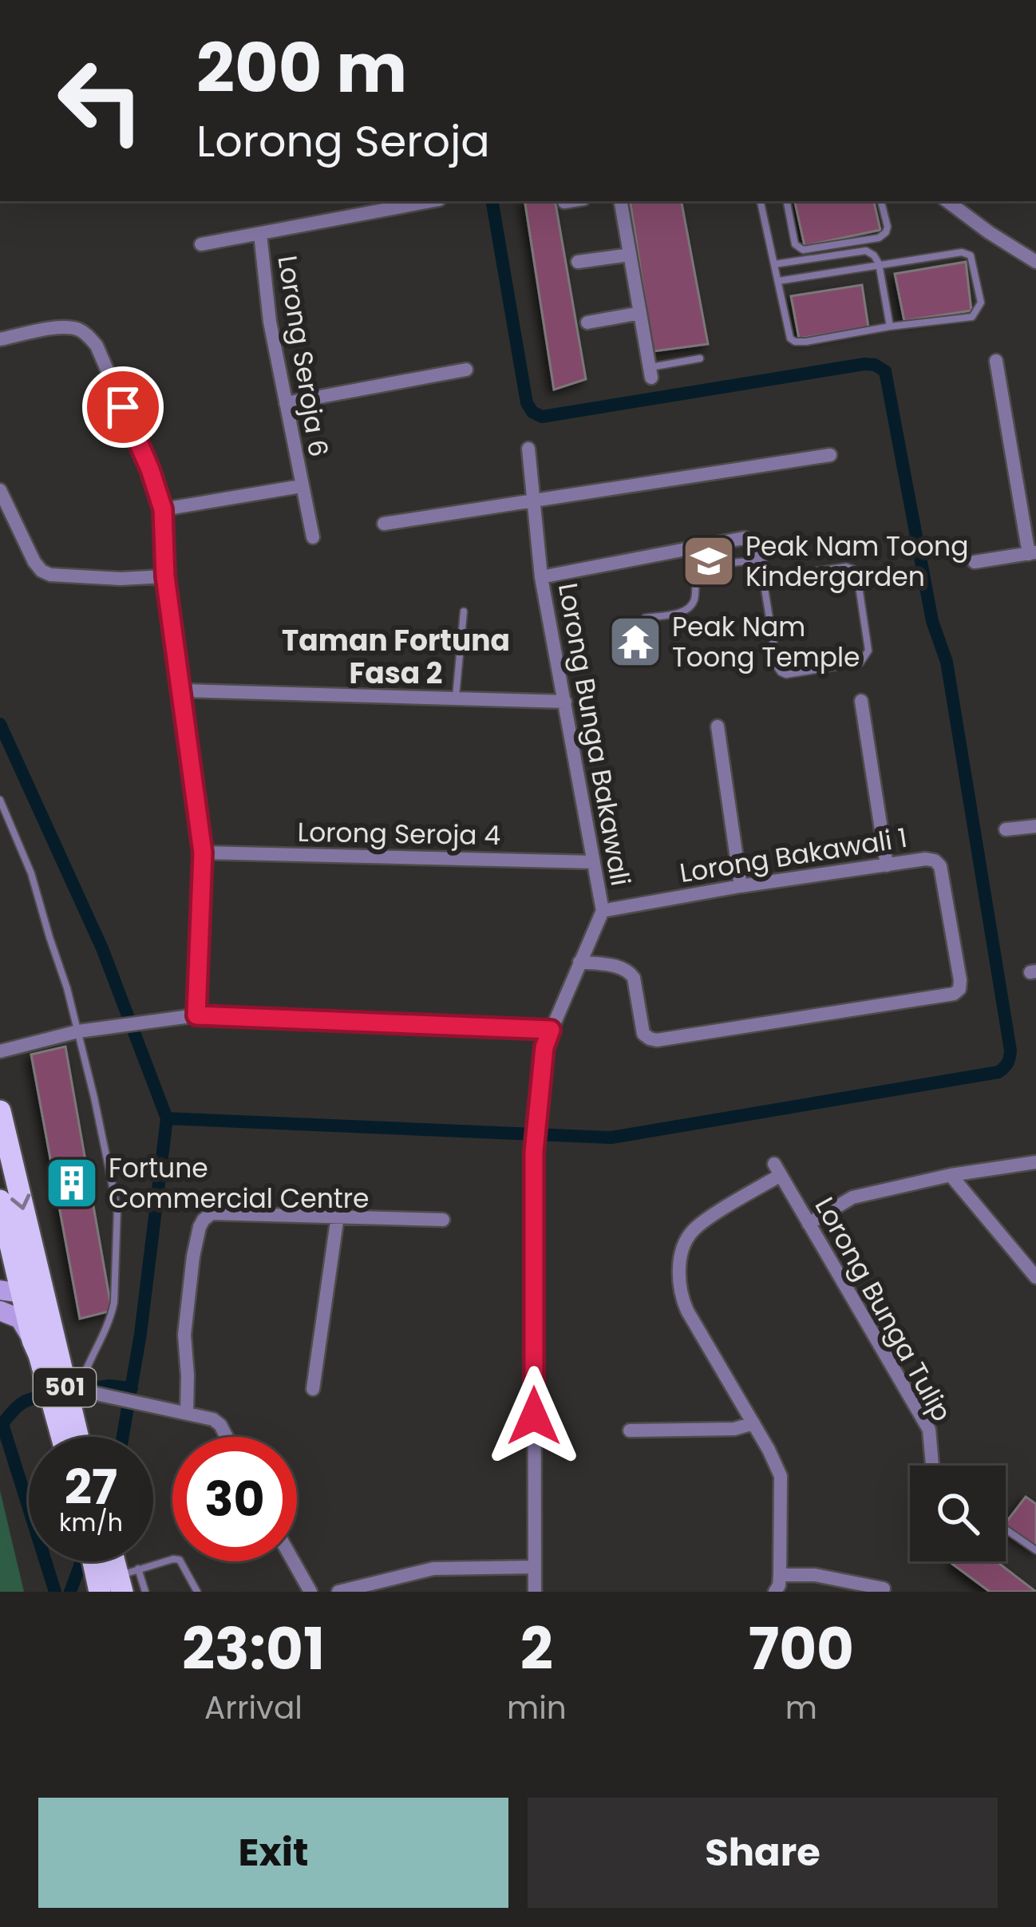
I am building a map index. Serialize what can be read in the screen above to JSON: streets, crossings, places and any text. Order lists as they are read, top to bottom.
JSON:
{
  "streets": {
    "main road": ["501"],
    "street": [
      "Lorong Seroja 6",
      "Lorong Bunga Bakawali",
      "Lorong Seroja 4",
      "Lorong Bakawali 1",
      "Lorong Bunga Tulip"
    ]
  },
  "crossings": [
    ["Lorong Bunga Bakawali", "Lorong Seroja 4"],
    ["Lorong Bunga Bakawali", "Lorong Bakawali 1"]
  ],
  "districts": ["Taman Fortuna Fasa 2"],
  "places": {
    "school or university": ["Peak Nam Toong Kindergarden"],
    "temple": ["Peak Nam Toong Temple"],
    "building": ["Fortune Commercial Centre"]
  },
  "page": {
    "turn": ["200 m", "Lorong Seroja"],
    "speed": "27 km/h",
    "limit": "30",
    "eta": [
      "23:01",
      "Arrival",
      "2",
      "min",
      "700",
      "m"
    ],
    "buttons": ["Exit", "Share"]
  }
}
